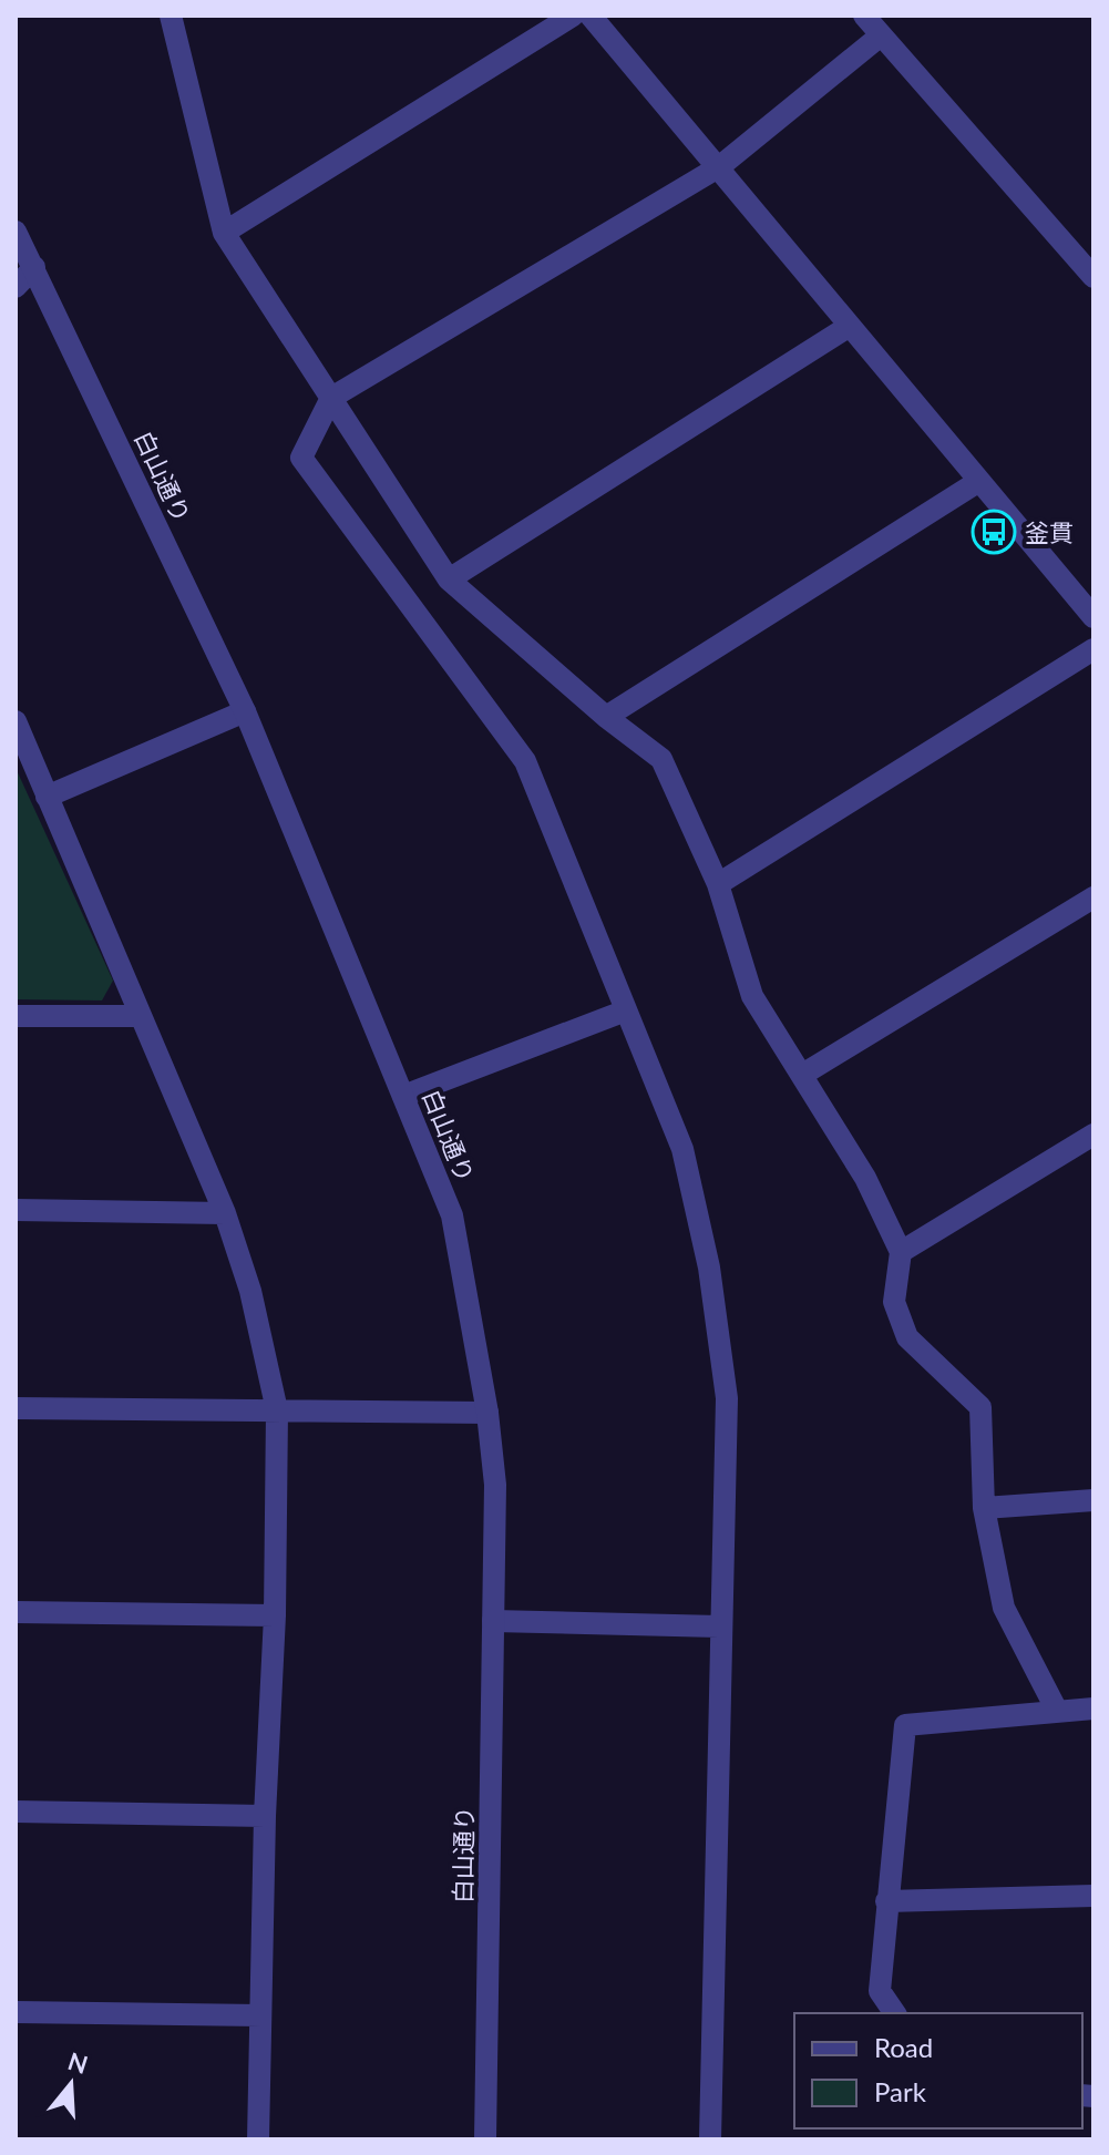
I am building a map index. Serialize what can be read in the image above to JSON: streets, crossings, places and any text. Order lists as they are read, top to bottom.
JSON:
{
  "streets": {
    "street": ["白山通り"]
  },
  "places": {
    "bus stop": ["釜貫"]
  },
  "legend": ["Road", "Park"],
  "north": "top"
}
